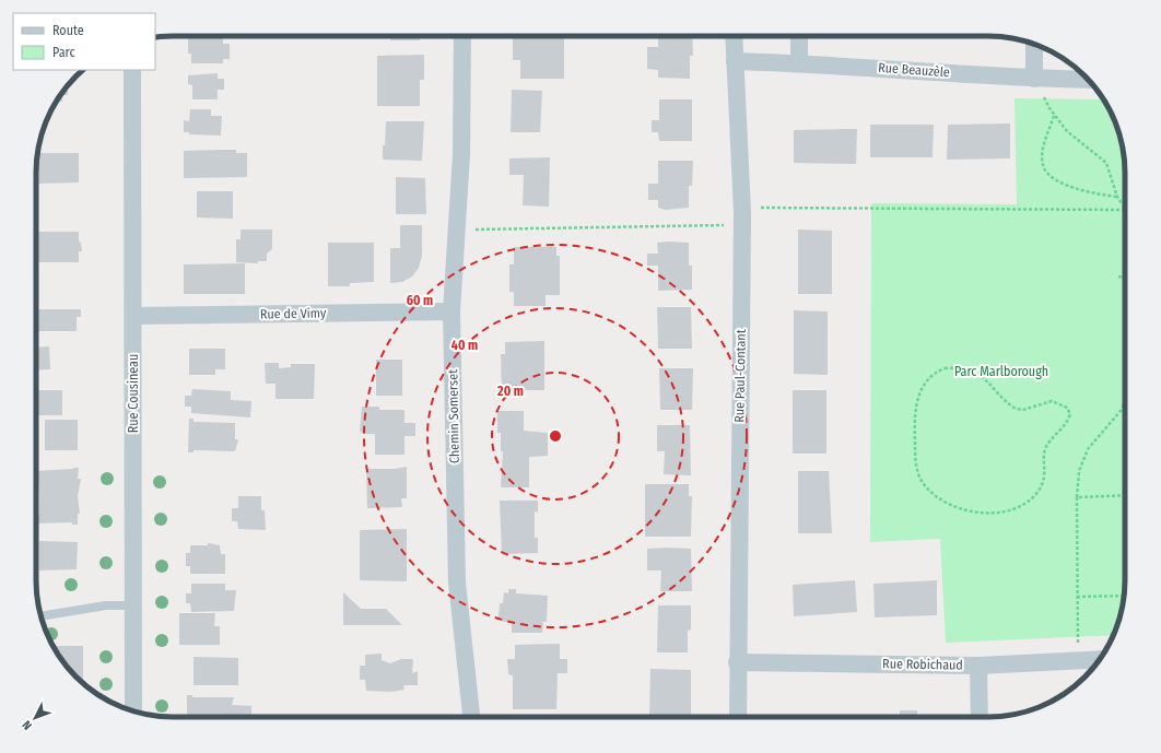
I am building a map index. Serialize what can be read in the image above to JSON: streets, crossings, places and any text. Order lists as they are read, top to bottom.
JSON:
{
  "streets": {
    "street": [
      "Rue Beauzèle",
      "Rue de Vimy",
      "Rue Paul-Contant",
      "Rue Cousineau",
      "Chemin Somerset",
      "Rue Robichaud"
    ]
  },
  "crossings": [
    ["Rue Beauzèle", "Rue Paul-Contant"],
    ["Rue de Vimy", "Rue Cousineau"],
    ["Rue de Vimy", "Chemin Somerset"],
    ["Rue Paul-Contant", "Rue Robichaud"]
  ],
  "parks": ["Parc Marlborough"],
  "legend": ["Route", "Parc"],
  "north": "bottom left",
  "rings": ["60 m", "40 m", "20 m"]
}
